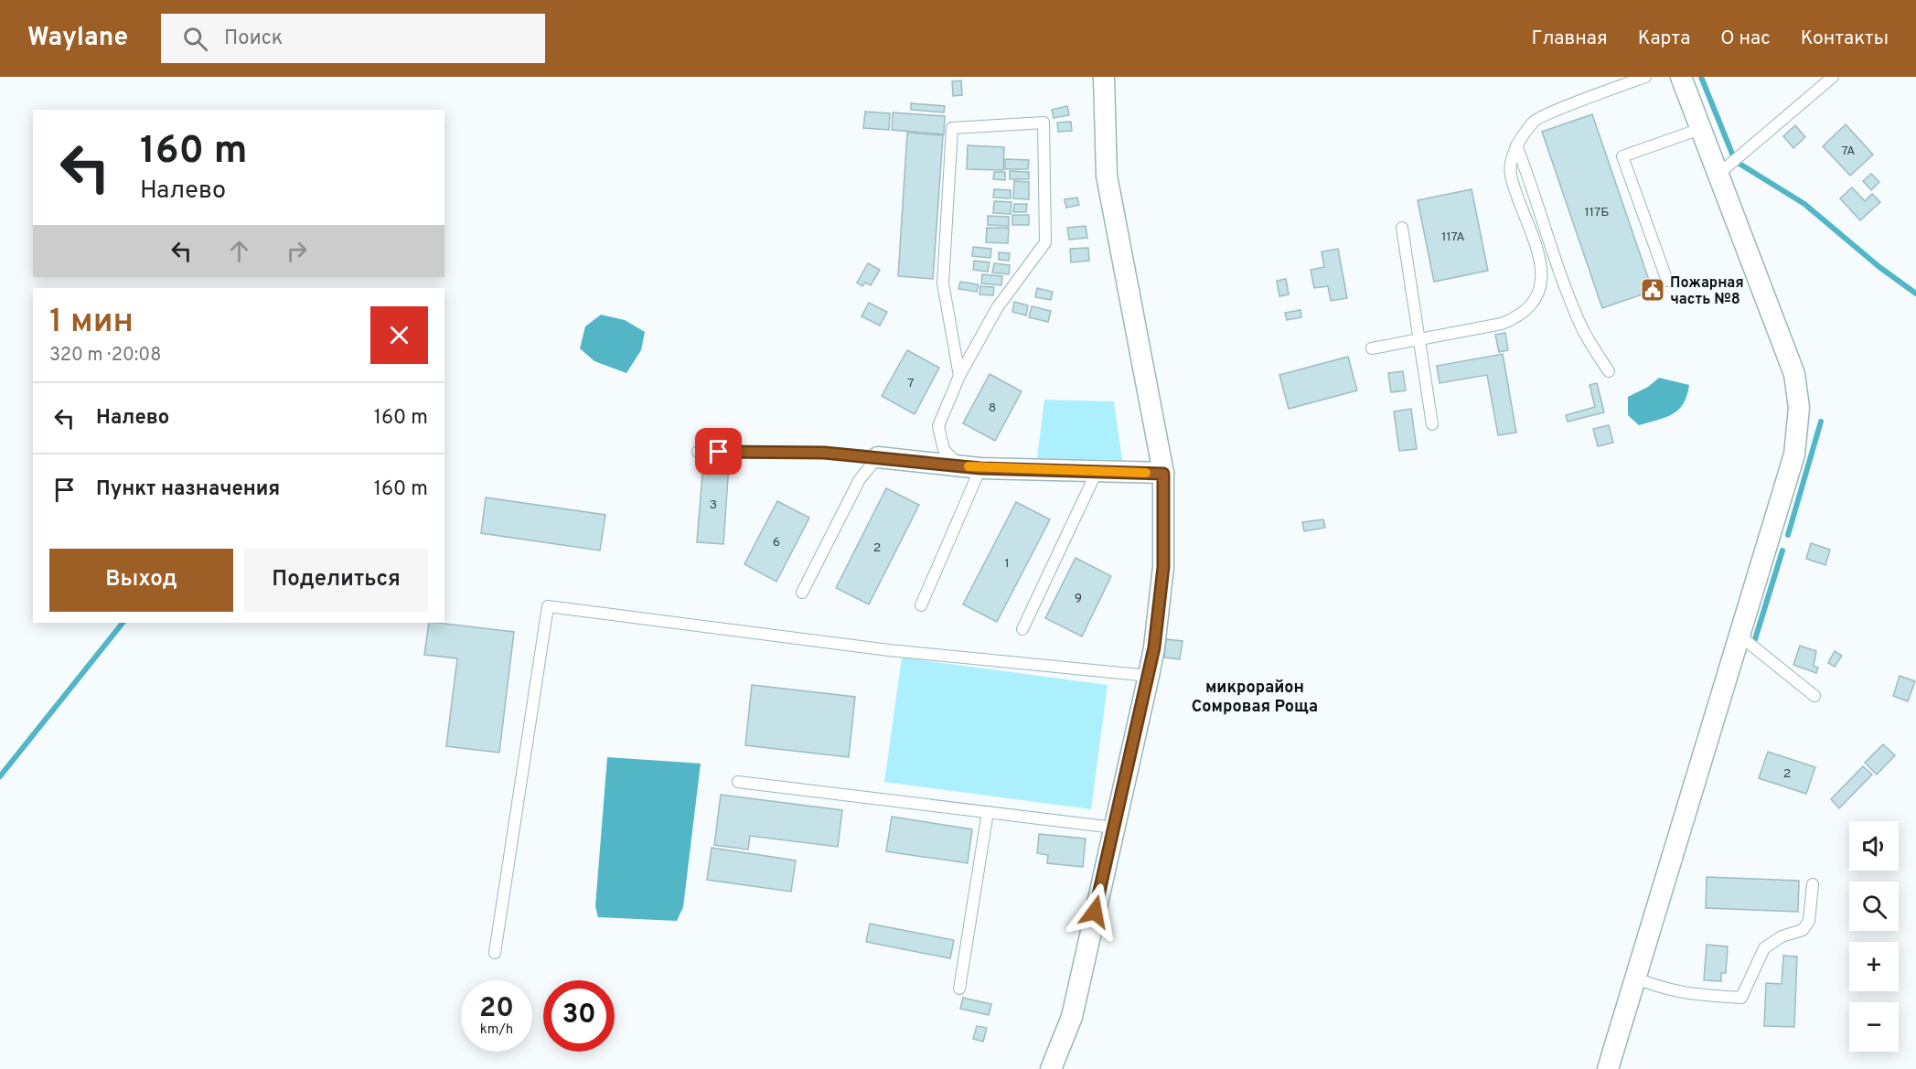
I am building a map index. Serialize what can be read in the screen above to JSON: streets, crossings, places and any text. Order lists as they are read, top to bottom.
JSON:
{
  "districts": ["микрорайон Сомровая Роща"],
  "places": {
    "public building": ["Пожарная часть №8"]
  },
  "house_numbers": [
    "7А",
    "117Б",
    "117А",
    "7",
    "8",
    "3",
    "6",
    "2",
    "1",
    "9",
    "2"
  ],
  "page": {
    "header": "Waylane",
    "search": "Поиск",
    "nav": [
      "Главная",
      "Карта",
      "О нас",
      "Контакты"
    ],
    "turn": ["160 m", "Налево"],
    "heading": ["1 мин", "320 m · 20:08"],
    "list": [
      {
        "name": "Налево",
        "value": "160 m"
      },
      {
        "name": "Пункт назначения",
        "value": "160 m"
      }
    ],
    "buttons": ["Выход", "Поделиться"],
    "map_buttons": ["+", "−"],
    "speed": "20 km/h",
    "limit": "30"
  }
}
